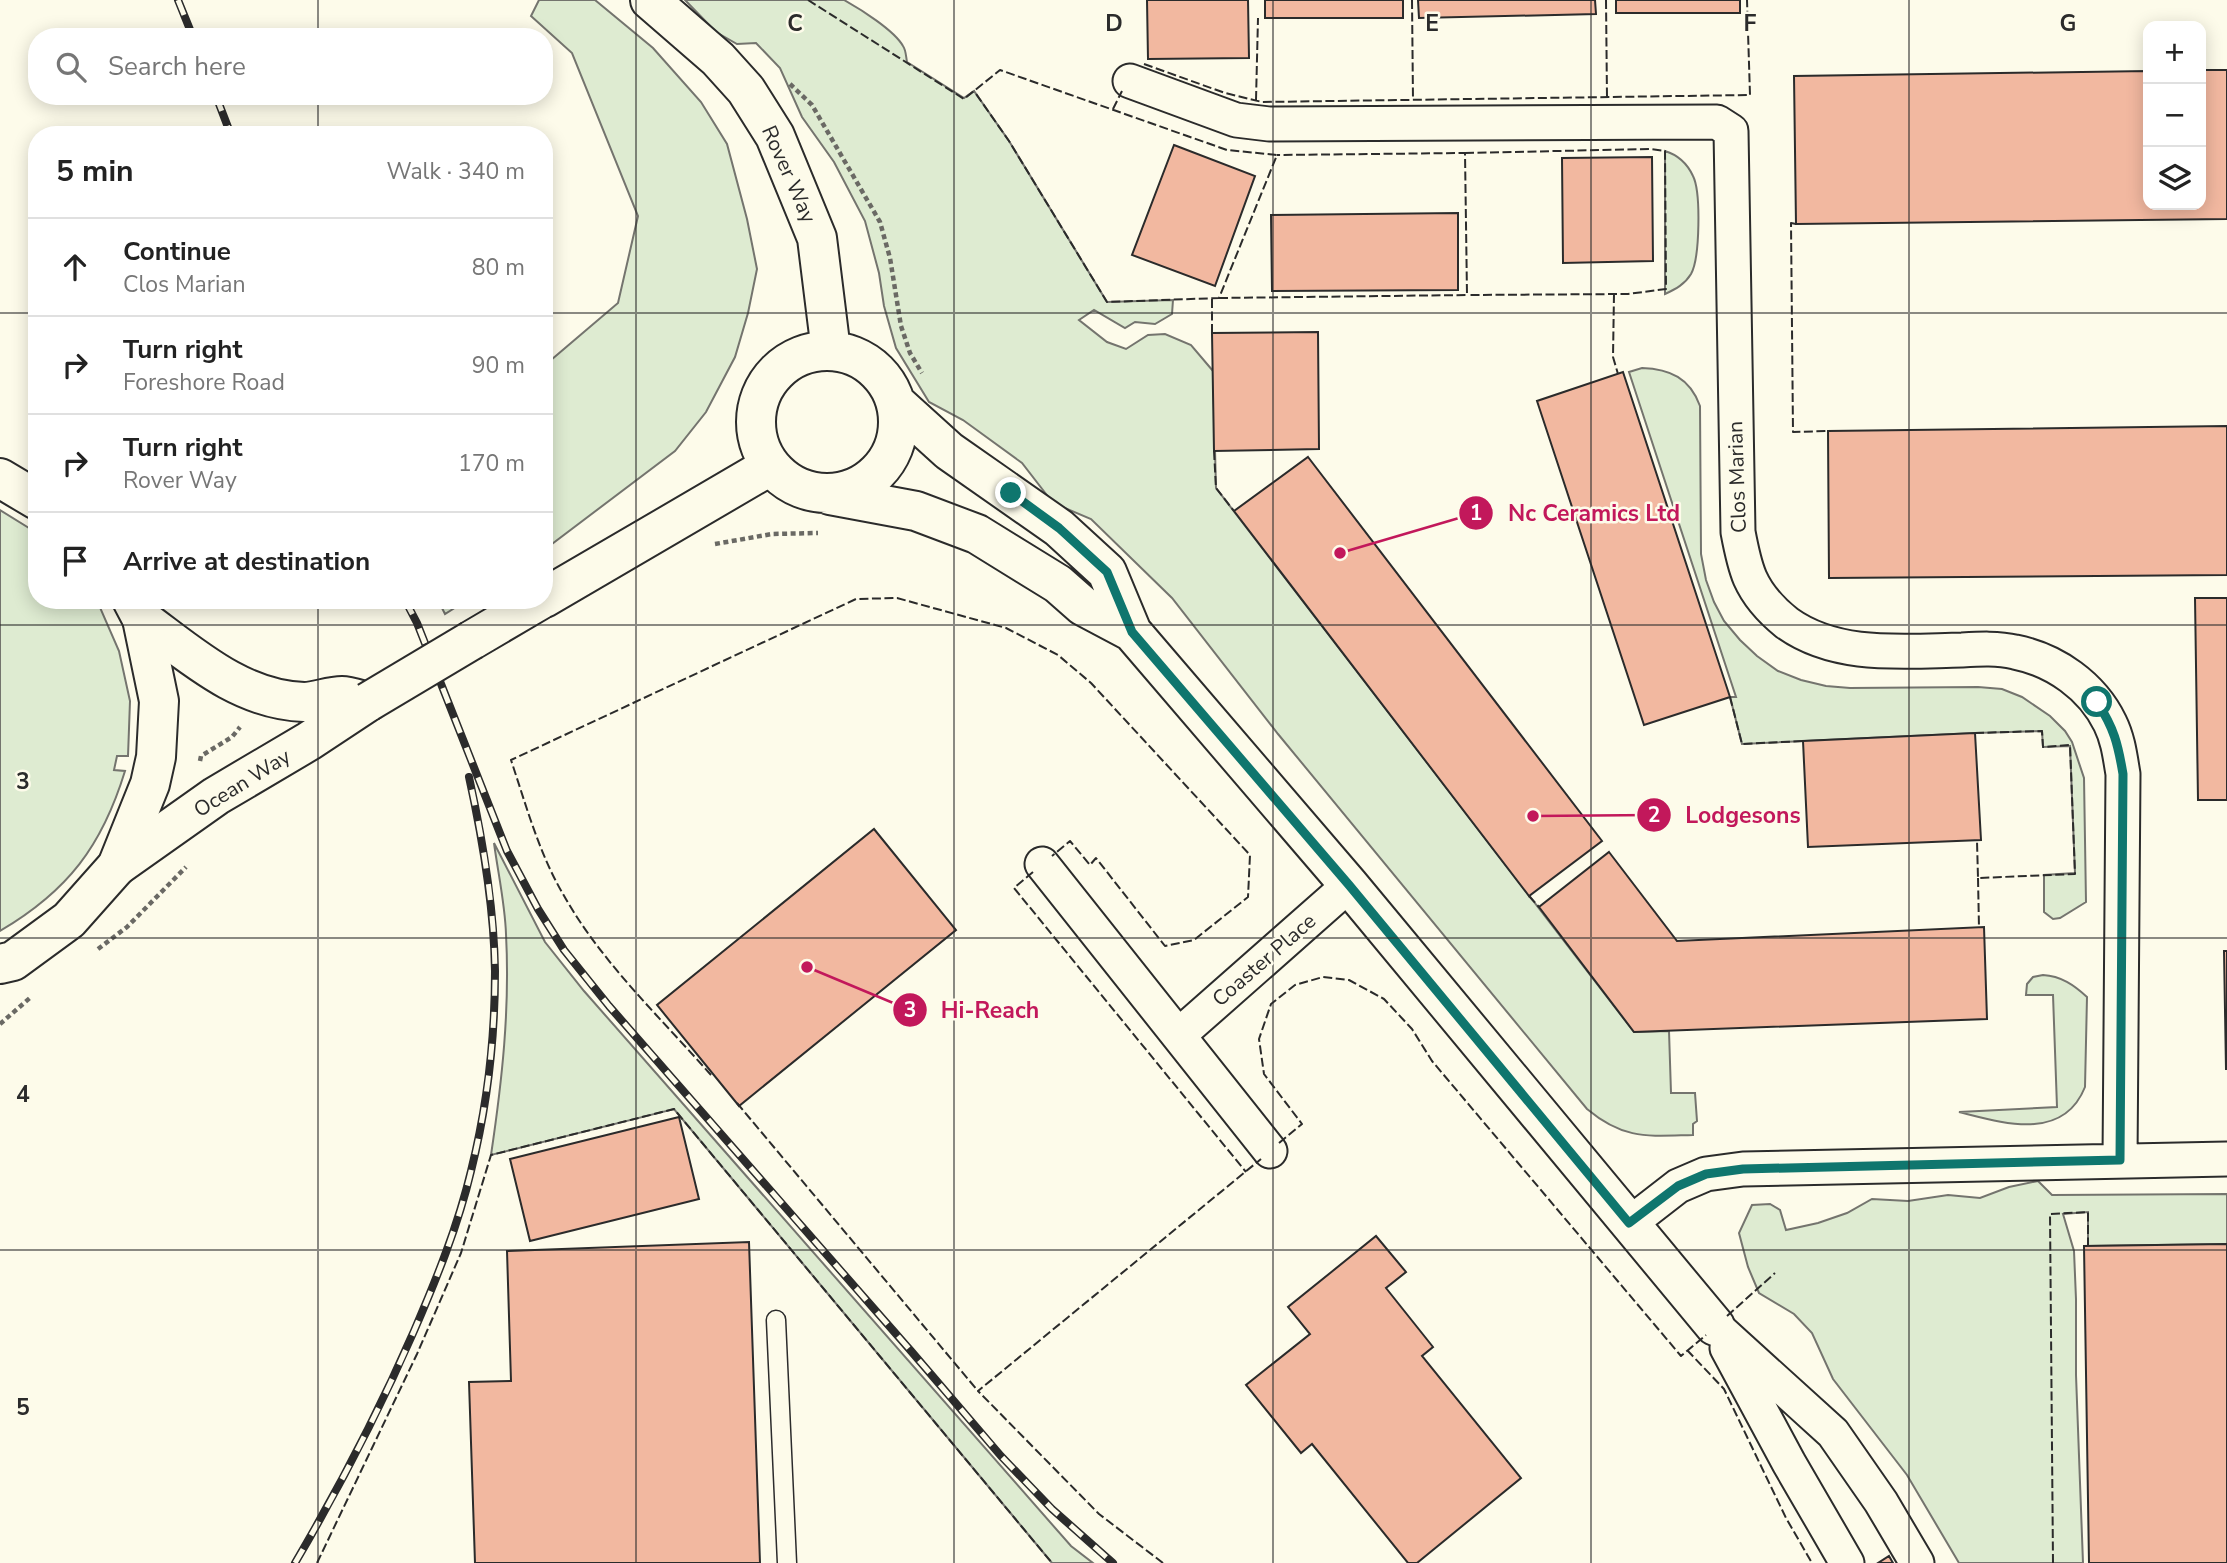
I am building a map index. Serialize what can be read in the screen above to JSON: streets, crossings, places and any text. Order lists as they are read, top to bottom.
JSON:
{
  "streets": {
    "street": [
      "Rover Way",
      "Clos Marian",
      "Ocean Way",
      "Coaster Place"
    ]
  },
  "crossings": [
    ["Rover Way", "Ocean Way"]
  ],
  "places": ["Nc Ceramics Ltd", "Lodgesons", "Hi-Reach"],
  "page": {
    "map_buttons": ["+", "−"],
    "search": "Search here",
    "heading": ["5 min", "Walk · 340 m"],
    "list": [
      ["Continue", "Clos Marian", "80 m"],
      ["Turn right", "Foreshore Road", "90 m"],
      ["Turn right", "Rover Way", "170 m"],
      "Arrive at destination"
    ]
  },
  "grid": {
    "columns": [
      "C",
      "D",
      "E",
      "F",
      "G"
    ],
    "rows": ["3", "4", "5"]
  }
}
